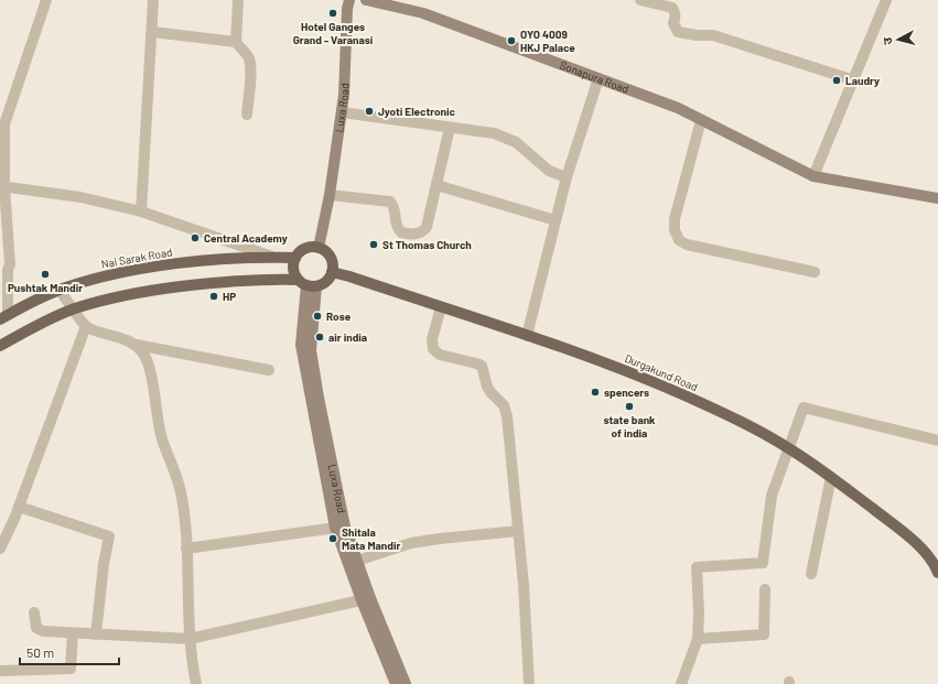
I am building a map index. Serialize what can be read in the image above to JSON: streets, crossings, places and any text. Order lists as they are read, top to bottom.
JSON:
{
  "streets": {
    "main road": ["Nai Sarak Road", "Durgakund Road"],
    "street": ["Sonapura Road", "Luxa Road"]
  },
  "crossings": [
    ["Luxa Road", "Nai Sarak Road"],
    ["Luxa Road", "Durgakund Road"],
    ["Nai Sarak Road", "Durgakund Road"]
  ],
  "places": [
    "Hotel Ganges Grand - Varanasi",
    "OYO 4009 HKJ Palace",
    "Laudry",
    "Jyoti Electronic",
    "Central Academy",
    "St Thomas Church",
    "Pushtak Mandir",
    "HP",
    "Rose",
    "air india",
    "spencers",
    "state bank of india",
    "Shitala Mata Mandir"
  ],
  "scale_bar": "50 m",
  "north": "left"
}
